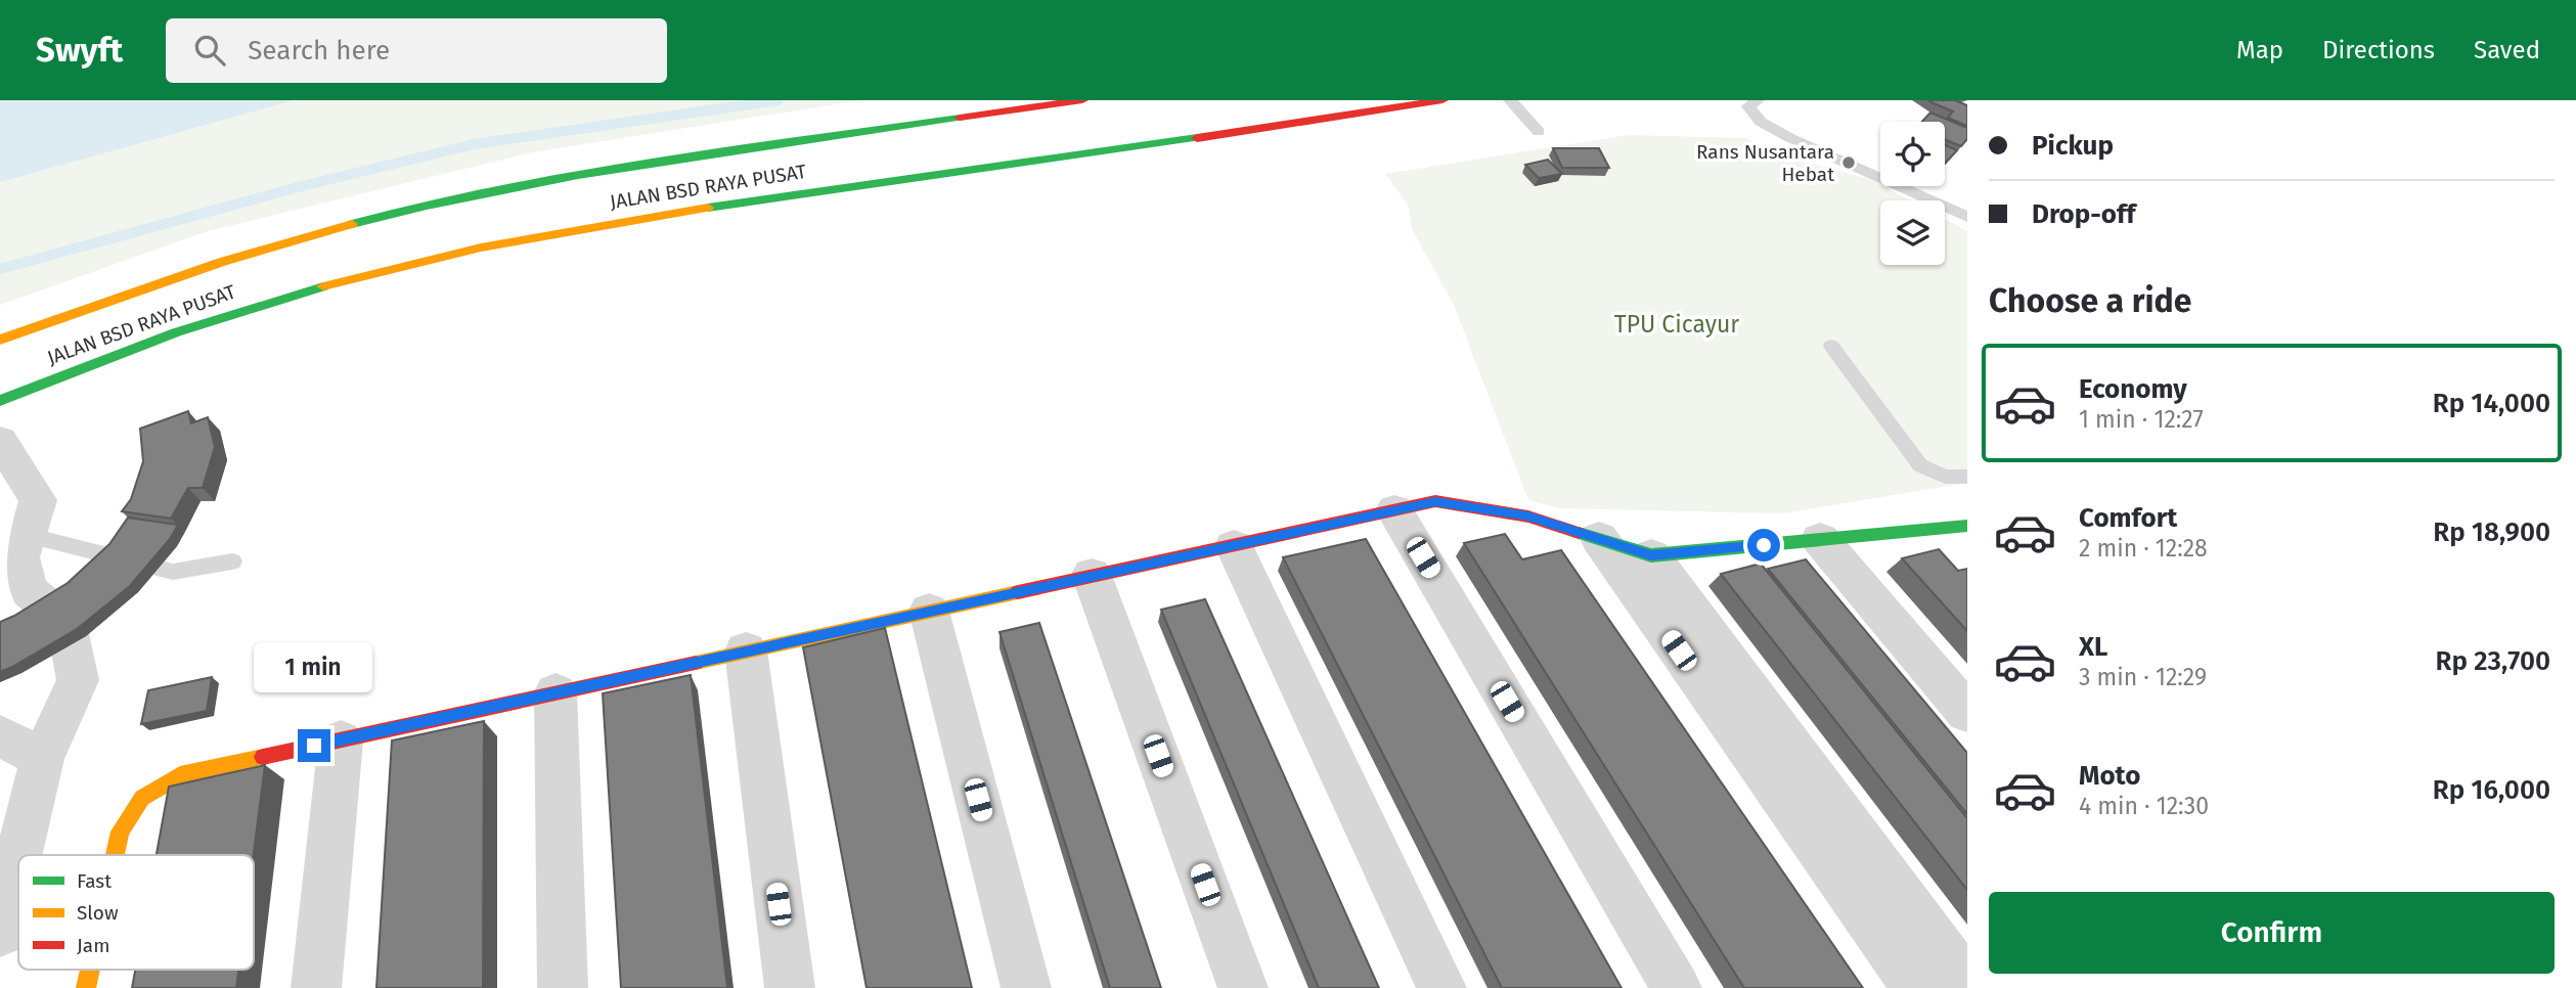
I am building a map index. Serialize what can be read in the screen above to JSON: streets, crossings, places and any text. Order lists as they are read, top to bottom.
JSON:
{
  "streets": {
    "main road": ["JALAN BSD RAYA PUSAT"]
  },
  "parks": ["TPU Cicayur"],
  "places": ["Rans Nusantara Hebat"],
  "legend": ["Fast", "Slow", "Jam"],
  "page": {
    "header": "Swyft",
    "search": "Search here",
    "nav": ["Map", "Directions", "Saved"],
    "banner": ["Pickup", "Drop-off"],
    "heading": "Choose a ride",
    "list": [
      {
        "name": "Economy",
        "note": "1 min · 12:27",
        "value": "Rp 14,000"
      },
      {
        "name": "Comfort",
        "note": "2 min · 12:28",
        "value": "Rp 18,900"
      },
      {
        "name": "XL",
        "note": "3 min · 12:29",
        "value": "Rp 23,700"
      },
      {
        "name": "Moto",
        "note": "4 min · 12:30",
        "value": "Rp 16,000"
      }
    ],
    "bubble": "1 min",
    "buttons": "Confirm"
  }
}
